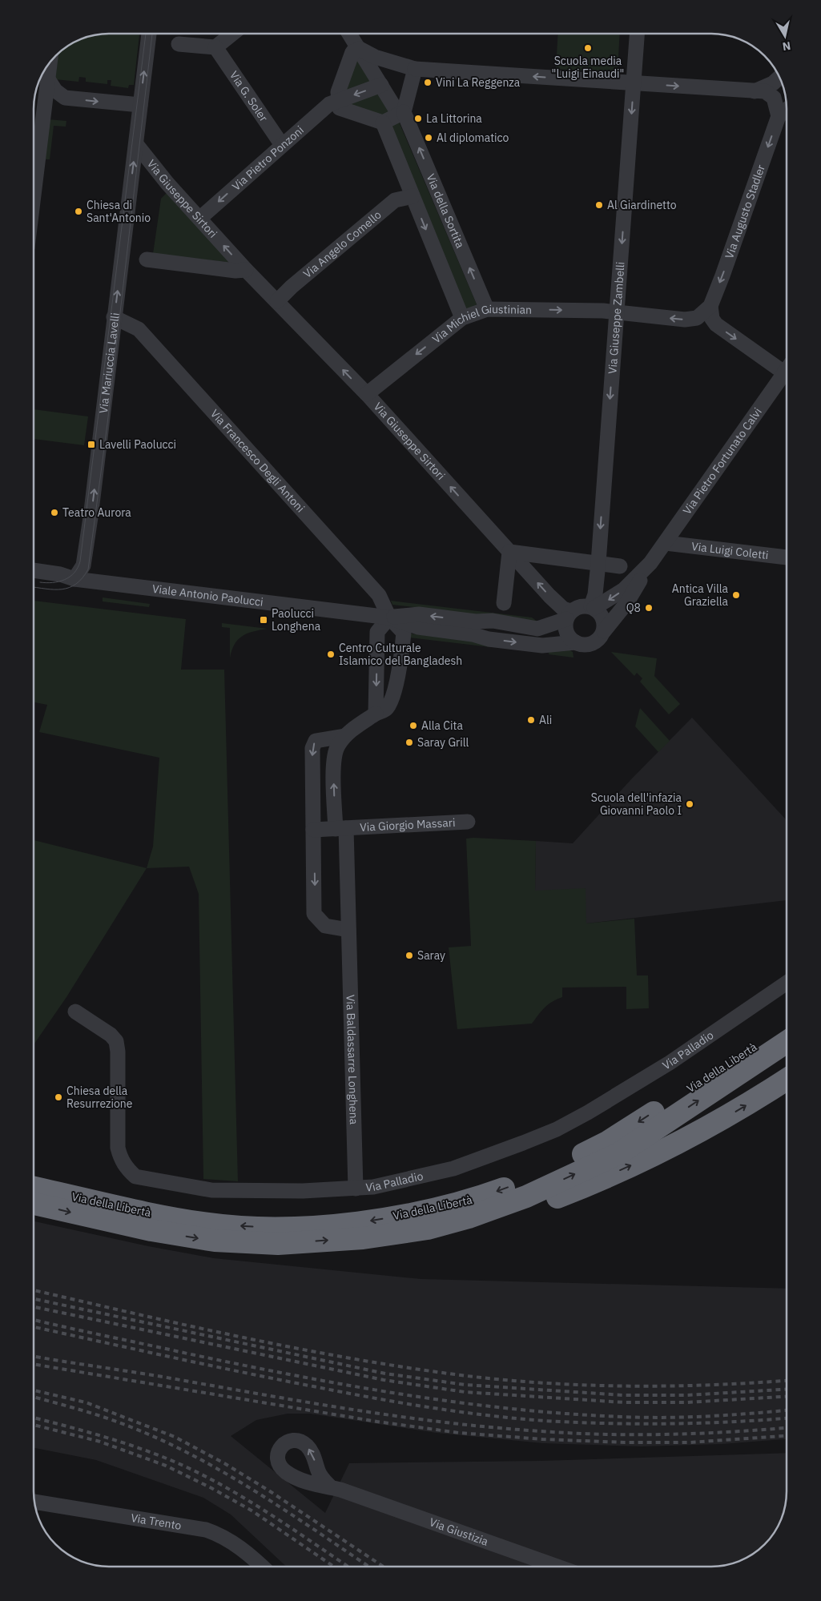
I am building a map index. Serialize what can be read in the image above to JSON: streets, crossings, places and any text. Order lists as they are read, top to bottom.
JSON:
{
  "streets": {
    "highway": ["Via della Libertà"],
    "street": [
      "Via G. Soler",
      "Via Pietro Ponzoni",
      "Via Giuseppe Sirtori",
      "Via della Sortita",
      "Via Augusto Stadler",
      "Via Angelo Comello",
      "Via Giuseppe Zambelli",
      "Via Michiel Giustinian",
      "Via Mariuccia Lavelli",
      "Via Francesco Degli Antoni",
      "Via Pietro Fortunato Calvi",
      "Via Luigi Coletti",
      "Viale Antonio Paolucci",
      "Via Giorgio Massari",
      "Via Palladio",
      "Via Baldassarre Longhena",
      "Via Trento",
      "Via Giustizia"
    ]
  },
  "crossings": [
    ["Via G. Soler", "Via Pietro Ponzoni"],
    ["Via Pietro Ponzoni", "Via Giuseppe Sirtori"],
    ["Via Pietro Ponzoni", "Via della Sortita"],
    ["Via Giuseppe Sirtori", "Via Angelo Comello"],
    ["Via Giuseppe Sirtori", "Via Giuseppe Zambelli"],
    ["Via Giuseppe Sirtori", "Via Michiel Giustinian"],
    ["Via Giuseppe Sirtori", "Via Mariuccia Lavelli"],
    ["Via Giuseppe Sirtori", "Via Pietro Fortunato Calvi"],
    ["Via Giuseppe Sirtori", "Viale Antonio Paolucci"],
    ["Via della Sortita", "Via Michiel Giustinian"],
    ["Via Augusto Stadler", "Via Michiel Giustinian"],
    ["Via Giuseppe Zambelli", "Via Michiel Giustinian"],
    ["Via Giuseppe Zambelli", "Via Pietro Fortunato Calvi"],
    ["Via Giuseppe Zambelli", "Viale Antonio Paolucci"],
    ["Via Mariuccia Lavelli", "Via Francesco Degli Antoni"],
    ["Via Mariuccia Lavelli", "Viale Antonio Paolucci"],
    ["Via Francesco Degli Antoni", "Viale Antonio Paolucci"],
    ["Via Francesco Degli Antoni", "Via Baldassarre Longhena"],
    ["Via Pietro Fortunato Calvi", "Via Luigi Coletti"],
    ["Via Pietro Fortunato Calvi", "Viale Antonio Paolucci"],
    ["Viale Antonio Paolucci", "Via Baldassarre Longhena"],
    ["Via Giorgio Massari", "Via Baldassarre Longhena"],
    ["Via Palladio", "Via Baldassarre Longhena"]
  ],
  "one_way": [
    "Via Pietro Ponzoni",
    "Via Giuseppe Sirtori",
    "Via Augusto Stadler",
    "Via Giuseppe Zambelli",
    "Via Mariuccia Lavelli"
  ],
  "places": {
    "other": [
      "Scuola media \"Luigi Einaudi\"",
      "Vini La Reggenza",
      "La Littorina",
      "Al diplomatico",
      "Al Giardinetto",
      "Chiesa di Sant'Antonio",
      "Teatro Aurora",
      "Antica Villa Graziella",
      "Q8",
      "Centro Culturale Islamico del Bangladesh",
      "Ali",
      "Alla Cita",
      "Saray Grill",
      "Scuola dell'infazia Giovanni Paolo I",
      "Saray",
      "Chiesa della Resurrezione"
    ],
    "transit": ["Lavelli Paolucci", "Paolucci Longhena"]
  },
  "north": "bottom"
}
